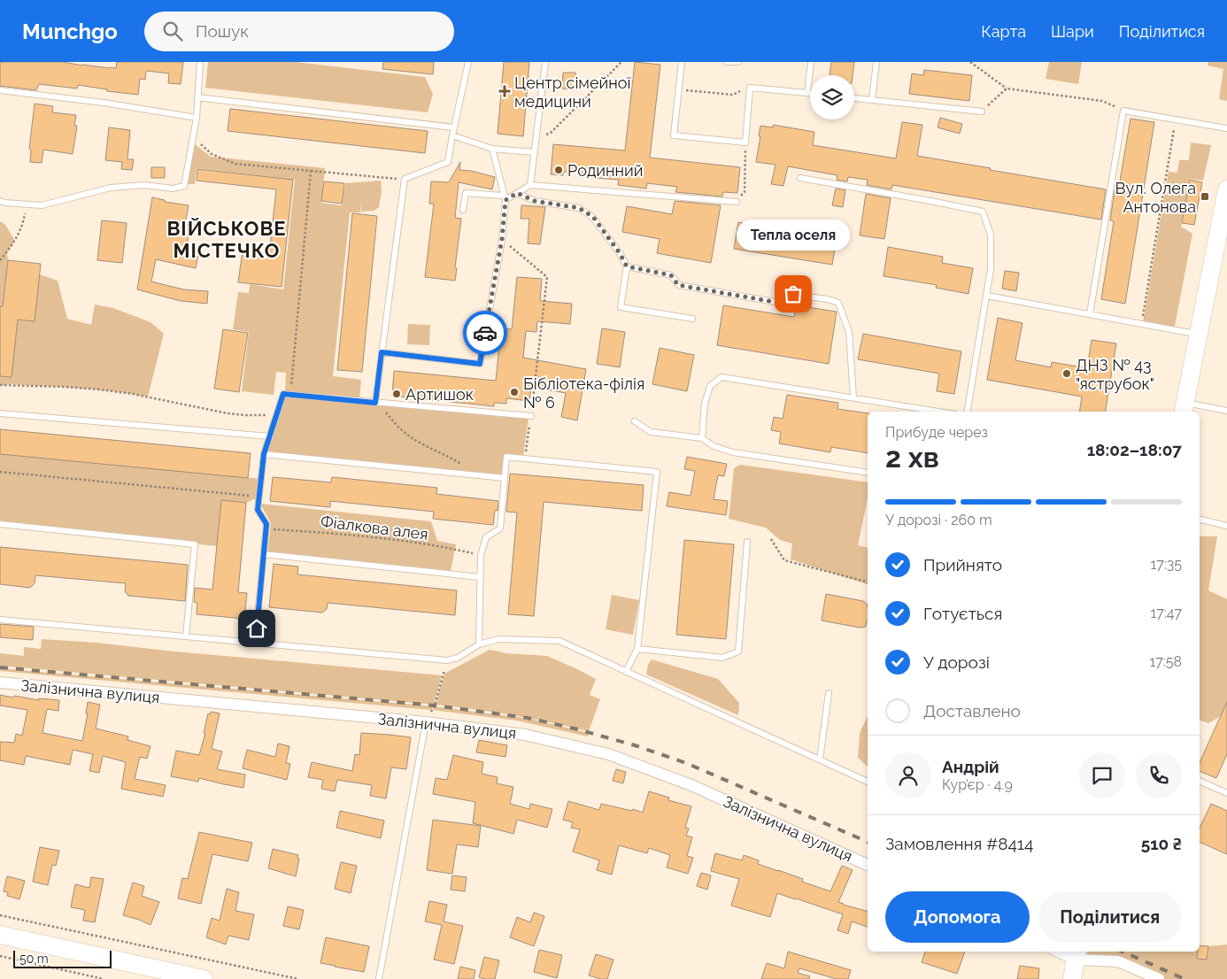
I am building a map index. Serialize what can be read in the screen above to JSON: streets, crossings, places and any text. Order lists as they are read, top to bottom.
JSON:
{
  "streets": {
    "street": ["Залізнична вулиця"],
    "path": ["Фіалкова алея"]
  },
  "districts": ["ВІЙСЬКОВЕ МІСТЕЧКО"],
  "places": {
    "health": ["Центр сімейної медицини"],
    "other": [
      "Родинний",
      "Тепла оселя",
      "ДНЗ № 43 \"яструбок\"",
      "Бібліотека-філія № 6",
      "Артишок"
    ],
    "transit": ["Вул. Олега Антонова"]
  },
  "scale_bar": "50 m",
  "page": {
    "header": "Munchgo",
    "search": "Пошук",
    "nav": ["Карта", "Шари", "Поділитися"],
    "bubble": "Тепла оселя",
    "heading": ["2 хв", "Прибуде через", "18:02–18:07"],
    "panel": [
      "Андрій",
      "Кур’єр · 4.9",
      "Замовлення #8414",
      "510 ₴"
    ],
    "bar": "У дорозі · 260 m",
    "list": [
      ["Прийнято", "17:35"],
      ["Готується", "17:47"],
      ["У дорозі", "17:58"],
      "Доставлено"
    ],
    "buttons": ["Допомога", "Поділитися"],
    "scale": "50 m"
  }
}
